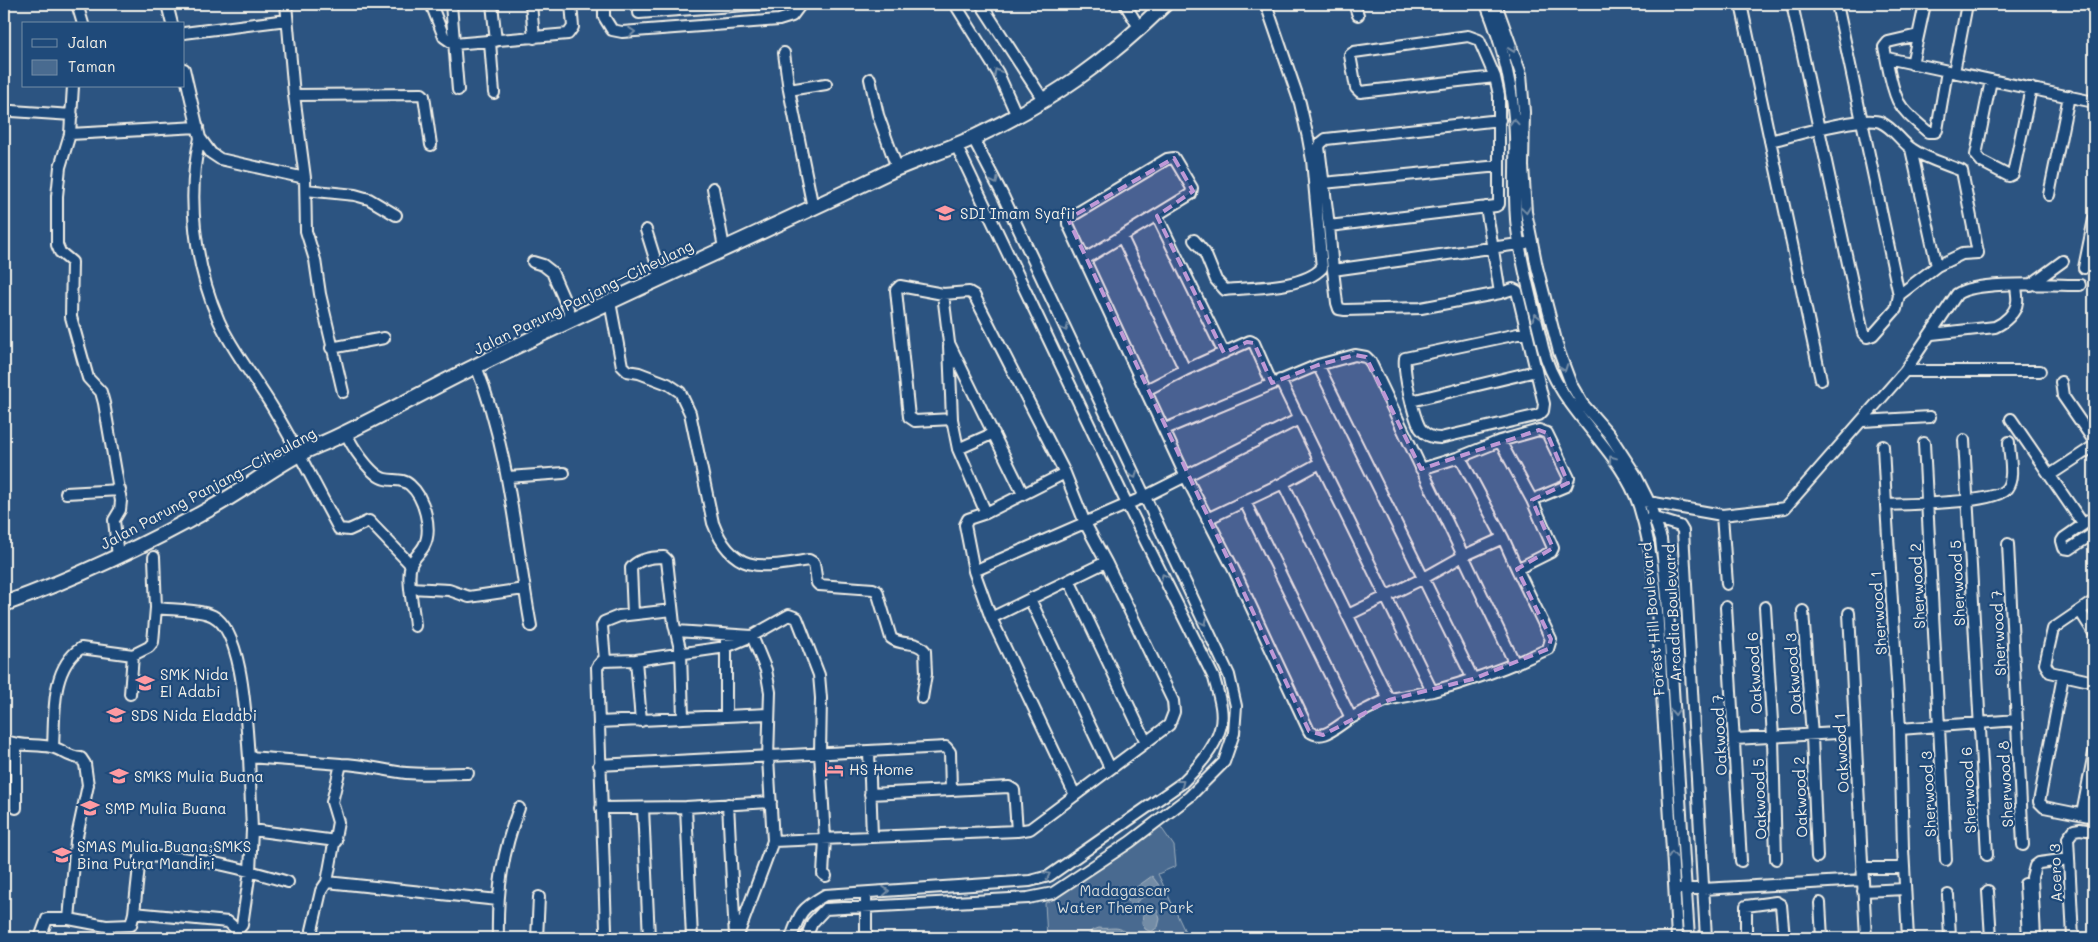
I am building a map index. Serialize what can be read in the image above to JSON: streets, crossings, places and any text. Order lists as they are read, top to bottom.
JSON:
{
  "streets": {
    "street": [
      "Jalan Parung Panjang–Ciheulang",
      "Sherwood 5",
      "Sherwood 2",
      "Arcadia Boulevard",
      "Sherwood 1",
      "Forest Hill Boulevard",
      "Sherwood 7",
      "Oakwood 6",
      "Oakwood 3",
      "Oakwood 7",
      "Oakwood 1",
      "Sherwood 8",
      "Sherwood 6",
      "Sherwood 3",
      "Oakwood 2",
      "Oakwood 5",
      "Acero 3"
    ]
  },
  "crossings": [
    ["Sherwood 5", "Sherwood 6"],
    ["Sherwood 2", "Sherwood 3"],
    ["Arcadia Boulevard", "Forest Hill Boulevard"],
    ["Sherwood 7", "Sherwood 8"],
    ["Oakwood 6", "Oakwood 5"],
    ["Oakwood 3", "Oakwood 2"]
  ],
  "parks": ["Madagascar Water Theme Park"],
  "places": {
    "school or university": [
      "SDI Imam Syafii",
      "SMK Nida El Adabi",
      "SDS Nida Eladabi",
      "SMKS Mulia Buana",
      "SMP Mulia Buana",
      "SMAS Mulia Buana;SMKS Bina Putra Mandiri"
    ],
    "hotel": ["HS Home"]
  },
  "legend": ["Jalan", "Taman"]
}
